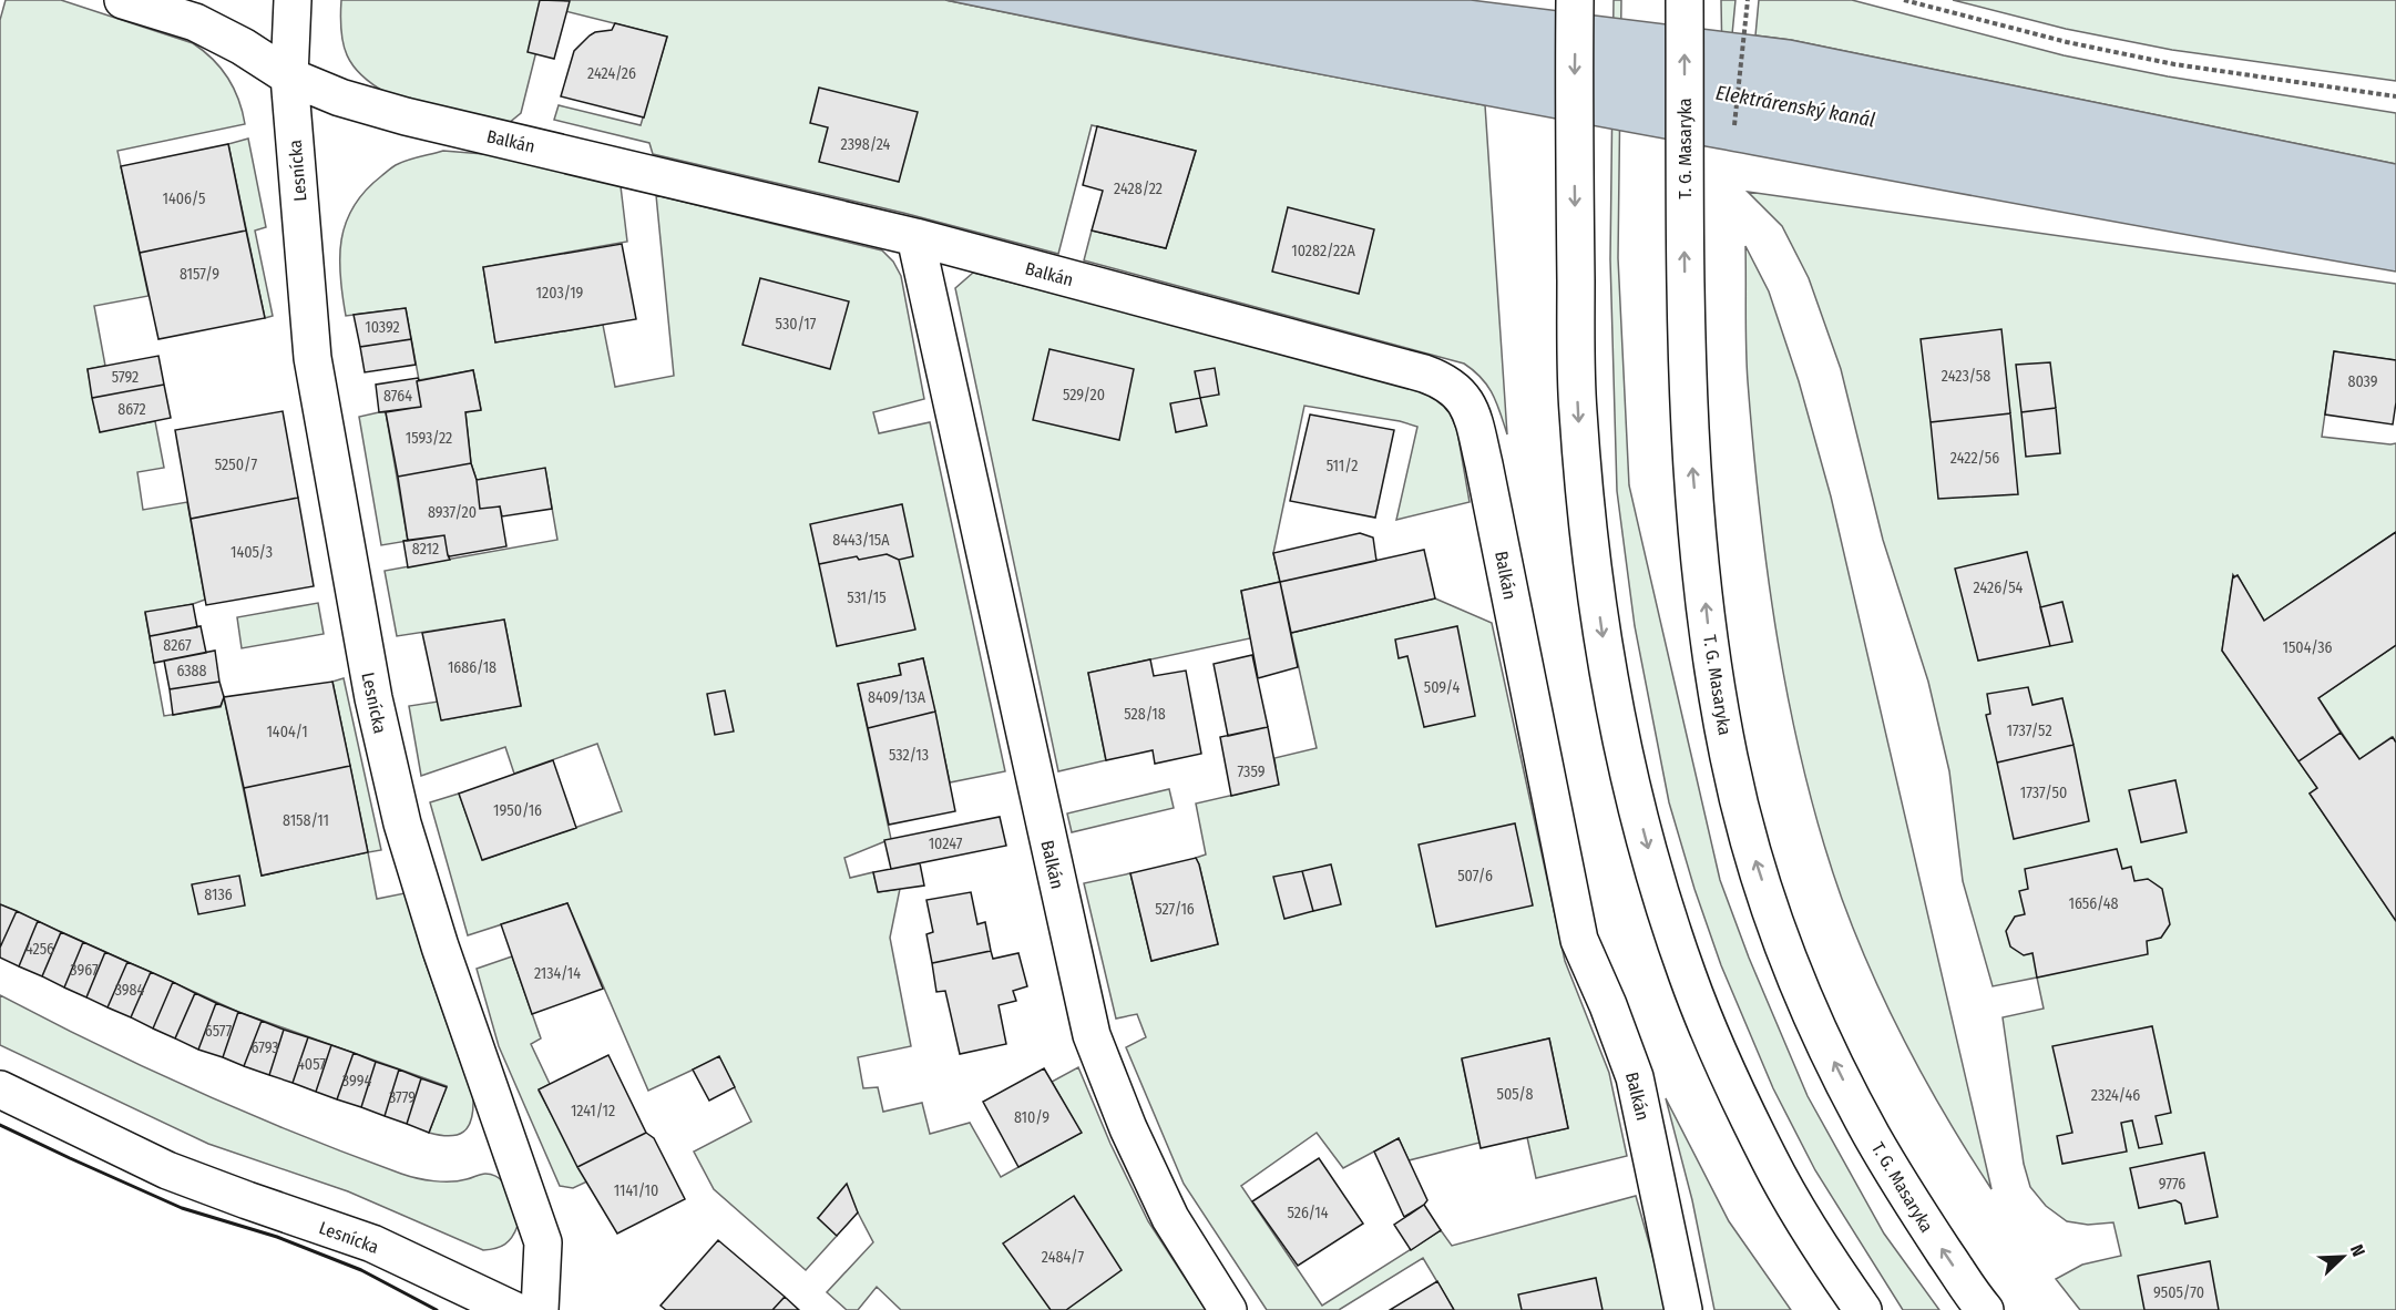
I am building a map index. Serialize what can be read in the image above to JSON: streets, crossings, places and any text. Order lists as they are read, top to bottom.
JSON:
{
  "streets": {
    "street": ["Balkán", "T. G. Masaryka", "Lesnícka"]
  },
  "crossings": [
    ["Balkán", "Lesnícka"]
  ],
  "water": ["Elektrárenský kanál"],
  "house_numbers": [
    "2424/26",
    "2398/24",
    "2428/22",
    "1406/5",
    "10282/22A",
    "8157/9",
    "1203/19",
    "530/17",
    "10392",
    "2423/58",
    "5792",
    "8039",
    "529/20",
    "8764",
    "8672",
    "1593/22",
    "2422/56",
    "5250/7",
    "511/2",
    "8937/20",
    "8443/15A",
    "8212",
    "1405/3",
    "2426/54",
    "531/15",
    "8267",
    "1504/36",
    "1686/18",
    "6388",
    "509/4",
    "8409/13A",
    "528/18",
    "1737/52",
    "1404/1",
    "532/13",
    "7359",
    "1737/50",
    "1950/16",
    "8158/11",
    "10247",
    "507/6",
    "8136",
    "1656/48",
    "527/16",
    "4256",
    "3967",
    "2134/14",
    "3984",
    "6577",
    "6793",
    "4057",
    "3994",
    "505/8",
    "2324/46",
    "3779",
    "1241/12",
    "810/9",
    "9776",
    "1141/10",
    "526/14",
    "2484/7",
    "9505/70"
  ],
  "north": "top right"
}
